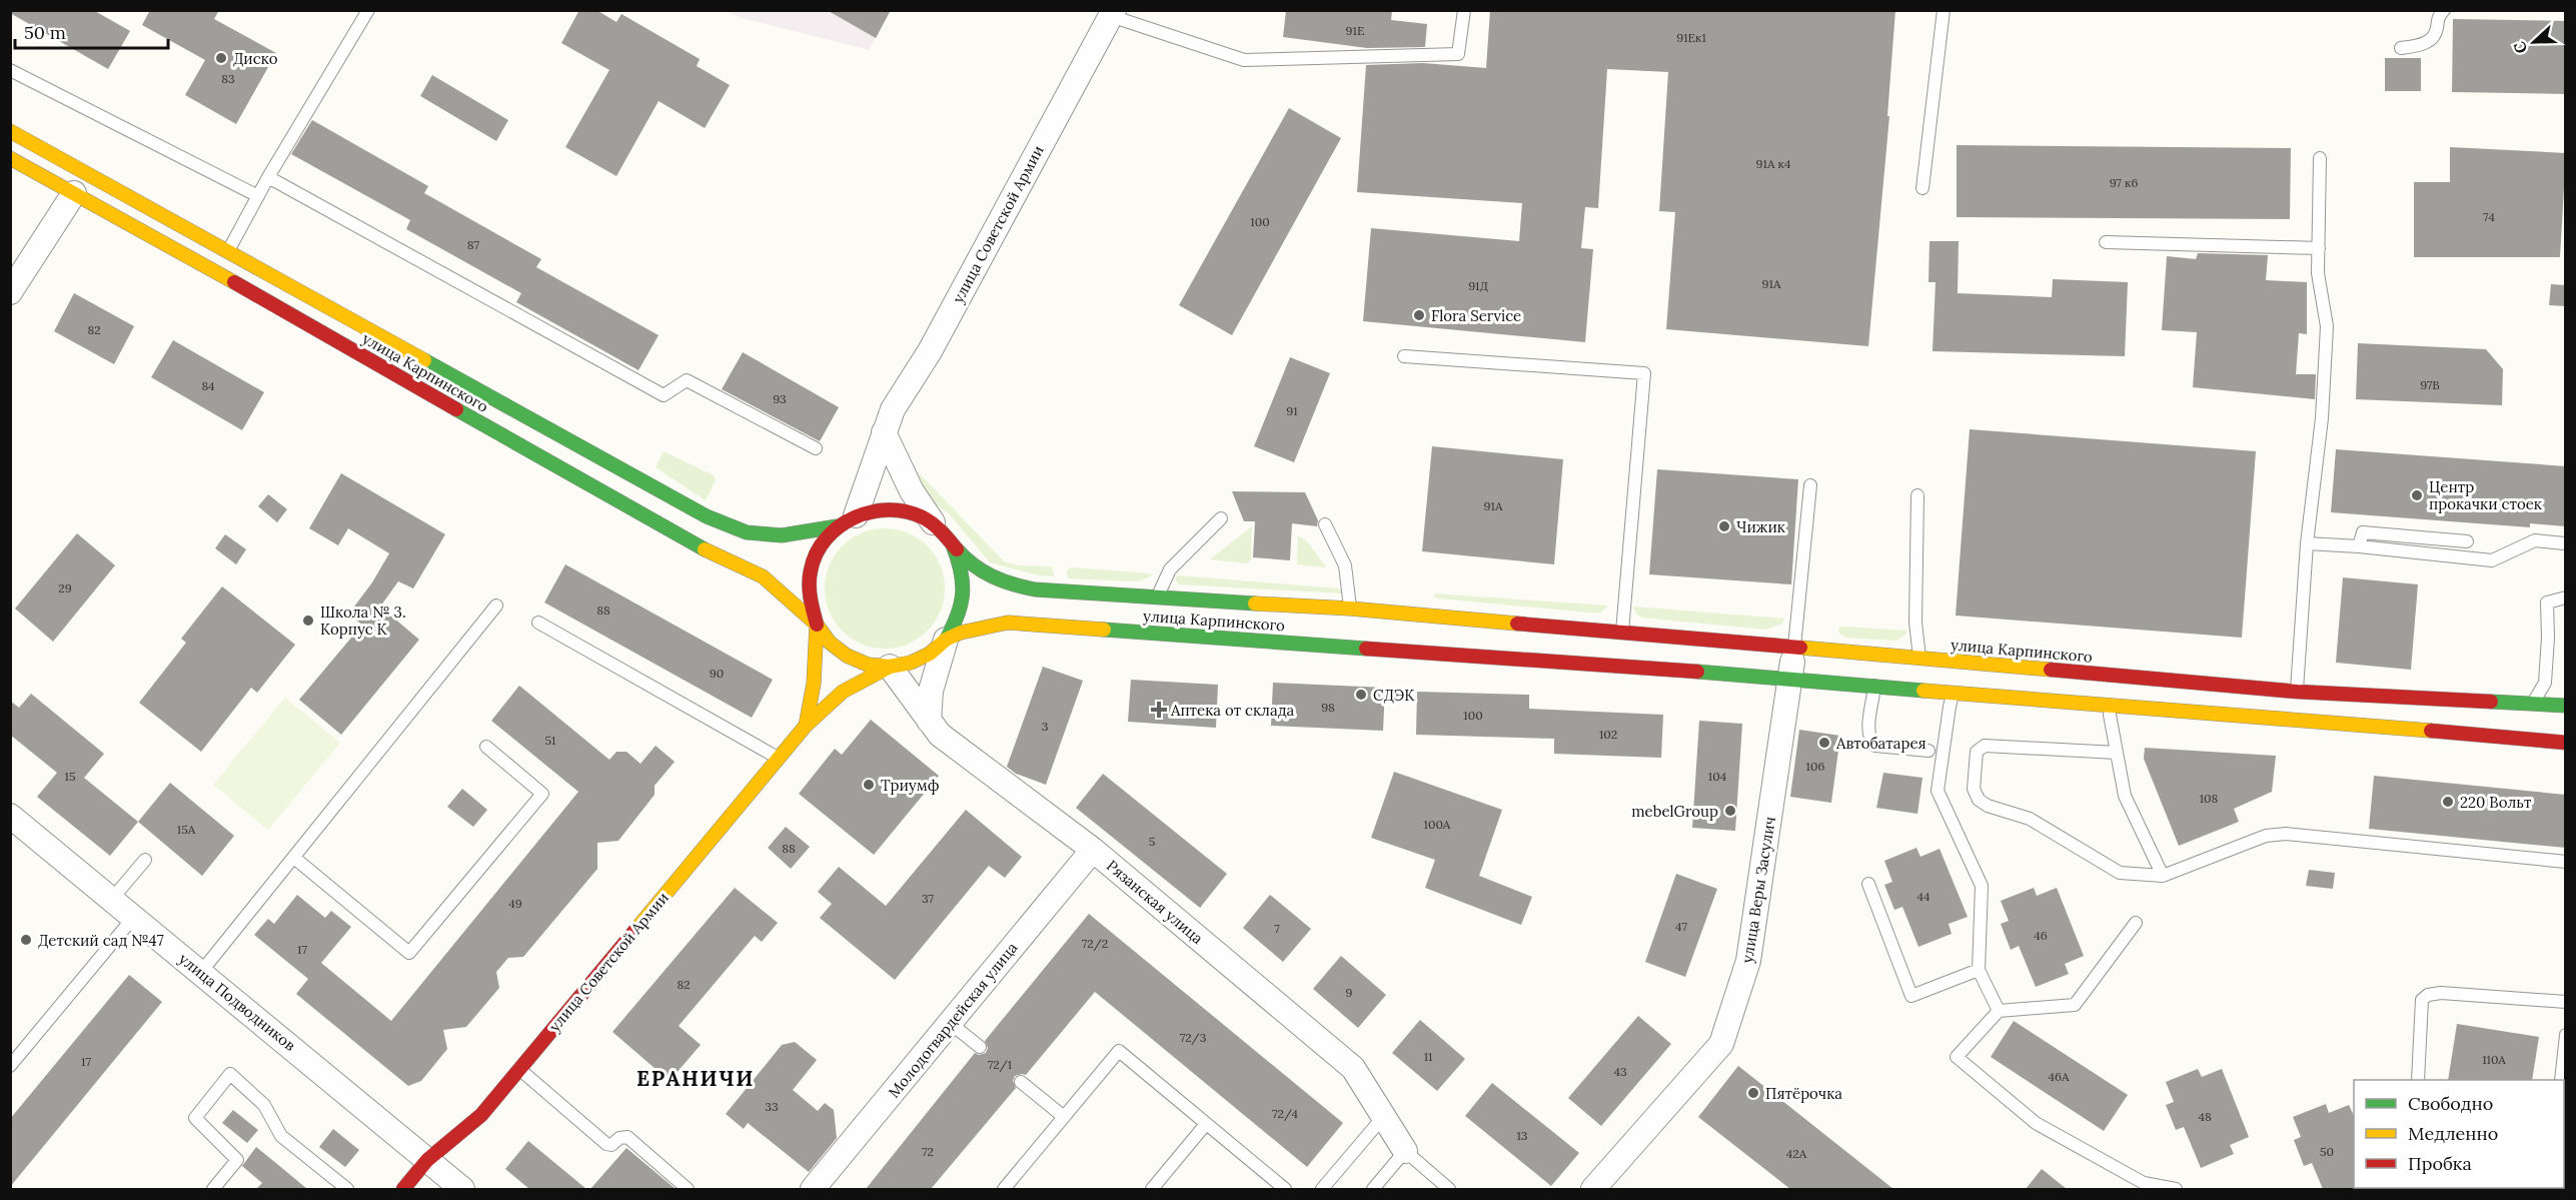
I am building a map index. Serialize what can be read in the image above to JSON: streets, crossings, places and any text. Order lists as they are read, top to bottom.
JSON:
{
  "streets": {
    "main road": ["улица Советской Армии", "улица Карпинского"],
    "street": [
      "улица Веры Засулич",
      "Рязанская улица",
      "улица Подводников",
      "Молодогвардейская улица"
    ]
  },
  "crossings": [
    ["улица Советской Армии", "улица Карпинского"],
    ["улица Советской Армии", "Рязанская улица"],
    ["улица Советской Армии", "улица Подводников"],
    ["улица Карпинского", "улица Веры Засулич"],
    ["улица Карпинского", "Рязанская улица"],
    ["Рязанская улица", "Молодогвардейская улица"]
  ],
  "districts": ["ЕРАНИЧИ"],
  "places": {
    "other": [
      "Диско",
      "Flora Service",
      "Центр прокачки стоек",
      "Чижик",
      "Школа № 3. Корпус К",
      "СДЭК",
      "Автобатарея",
      "Триумф",
      "220 Вольт",
      "mebelGroup",
      "Детский сад №47",
      "Пятёрочка"
    ],
    "health": ["Аптека от склада"]
  },
  "house_numbers": [
    "91Е",
    "91Ек1",
    "83",
    "91А к4",
    "97 к6",
    "74",
    "100",
    "87",
    "91А",
    "91Д",
    "82",
    "97В",
    "84",
    "93",
    "91",
    "91А",
    "29",
    "88",
    "90",
    "98",
    "100",
    "3",
    "102",
    "51",
    "106",
    "15",
    "104",
    "108",
    "100А",
    "15А",
    "5",
    "88",
    "44",
    "37",
    "49",
    "47",
    "7",
    "46",
    "72/2",
    "17",
    "82",
    "9",
    "72/3",
    "11",
    "110А",
    "17",
    "72/1",
    "43",
    "46А",
    "33",
    "72/4",
    "48",
    "13",
    "72",
    "50",
    "42А"
  ],
  "legend": ["Свободно", "Медленно", "Пробка"],
  "scale_bar": "50 m",
  "north": "left"
}
